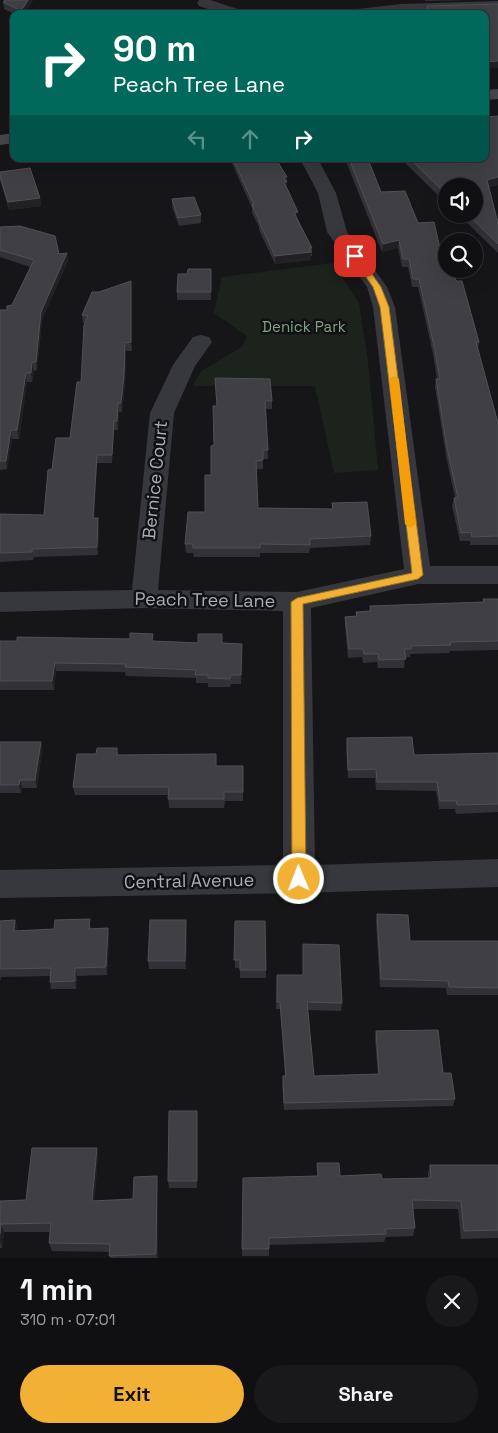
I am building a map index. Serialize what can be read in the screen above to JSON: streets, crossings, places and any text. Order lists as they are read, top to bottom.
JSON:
{
  "streets": {
    "street": ["Bernice Court", "Peach Tree Lane", "Central Avenue"]
  },
  "crossings": [
    ["Bernice Court", "Peach Tree Lane"]
  ],
  "parks": ["Denick Park"],
  "page": {
    "turn": ["90 m", "Peach Tree Lane"],
    "heading": ["1 min", "310 m · 07:01"],
    "buttons": ["Exit", "Share"]
  }
}
